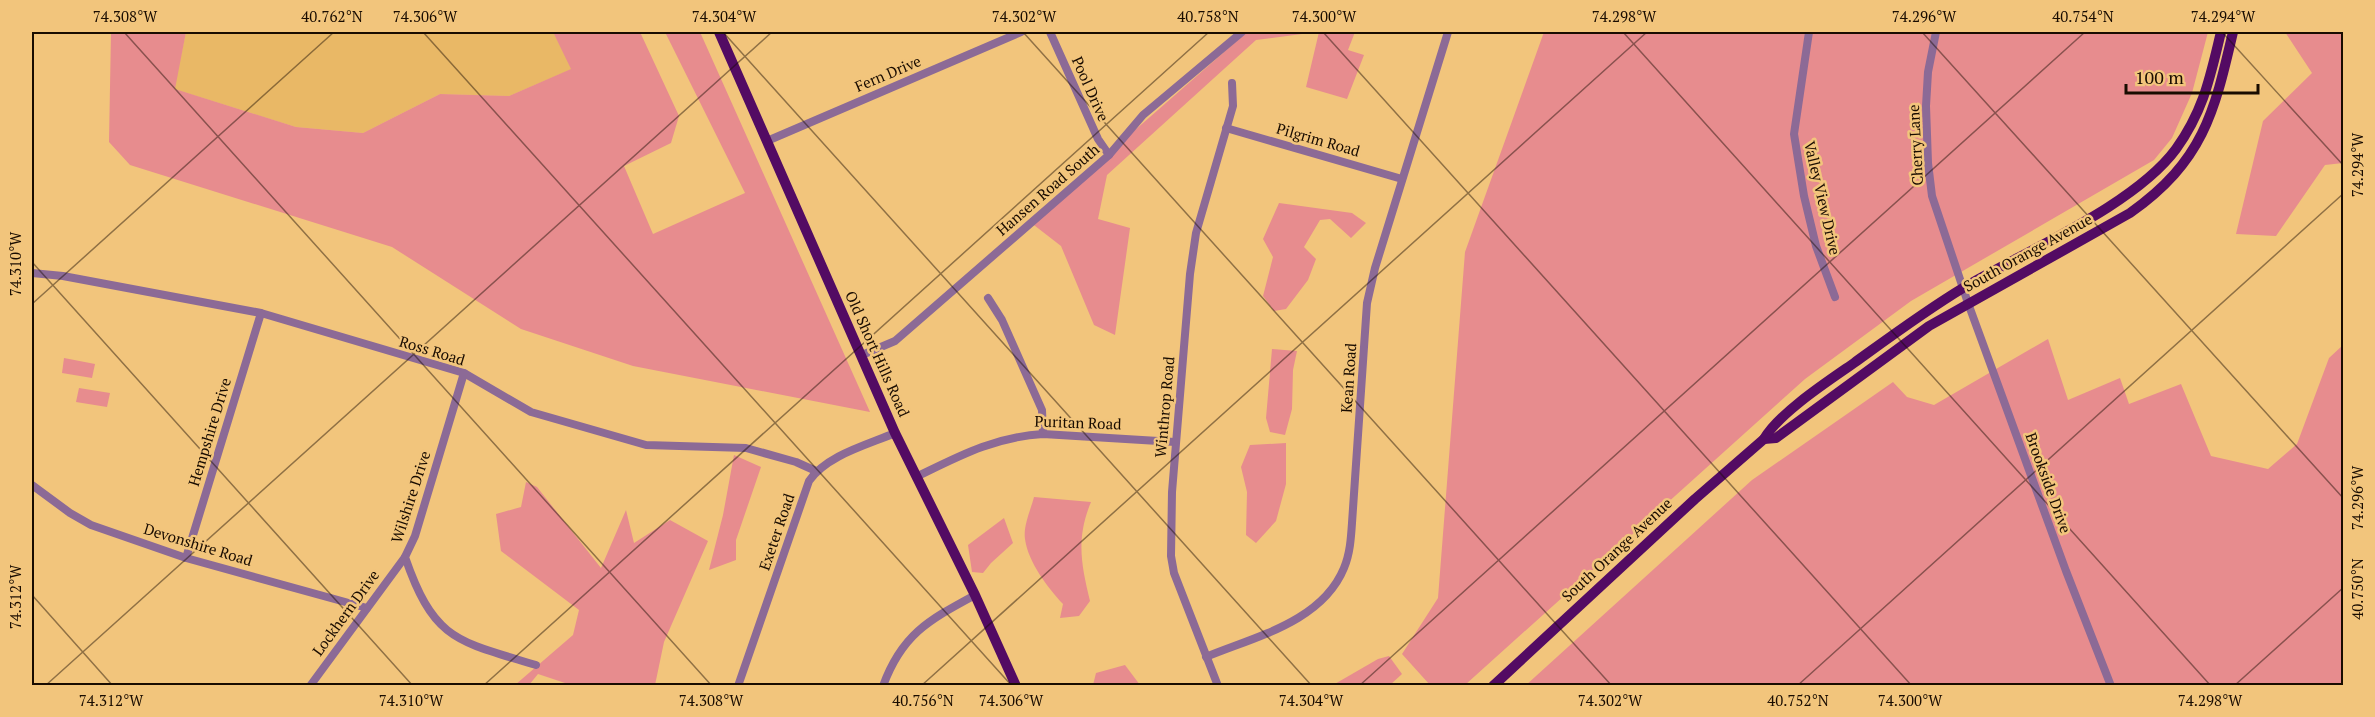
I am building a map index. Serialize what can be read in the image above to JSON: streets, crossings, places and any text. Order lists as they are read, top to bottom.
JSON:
{
  "streets": {
    "main road": ["South Orange Avenue", "Old Short Hills Road"],
    "street": [
      "Fern Drive",
      "Pool Drive",
      "Pilgrim Road",
      "Cherry Lane",
      "Hansen Road South",
      "Valley View Drive",
      "Ross Road",
      "Kean Road",
      "Winthrop Road",
      "Puritan Road",
      "Hempshire Drive",
      "Brookside Drive",
      "Wilshire Drive",
      "Exeter Road",
      "Devonshire Road",
      "Lockhern Drive"
    ]
  },
  "crossings": [
    ["Fern Drive", "Old Short Hills Road"],
    ["Pool Drive", "Hansen Road South"],
    ["Pilgrim Road", "Kean Road"],
    ["Pilgrim Road", "Winthrop Road"],
    ["Cherry Lane", "South Orange Avenue"],
    ["Cherry Lane", "Brookside Drive"],
    ["Hansen Road South", "Old Short Hills Road"],
    ["South Orange Avenue", "Brookside Drive"],
    ["Ross Road", "Hempshire Drive"],
    ["Ross Road", "Wilshire Drive"],
    ["Ross Road", "Exeter Road"],
    ["Old Short Hills Road", "Puritan Road"],
    ["Kean Road", "Winthrop Road"],
    ["Winthrop Road", "Puritan Road"],
    ["Hempshire Drive", "Devonshire Road"],
    ["Wilshire Drive", "Lockhern Drive"],
    ["Devonshire Road", "Lockhern Drive"]
  ],
  "scale_bar": "100 m",
  "coordinates": [
    "74.308°W",
    "40.762°N",
    "74.306°W",
    "74.304°W",
    "74.302°W",
    "40.758°N",
    "74.300°W",
    "74.298°W",
    "74.296°W",
    "40.754°N",
    "74.294°W",
    "74.310°W",
    "40.750°N",
    "74.312°W",
    "40.756°N",
    "40.752°N"
  ]
}
